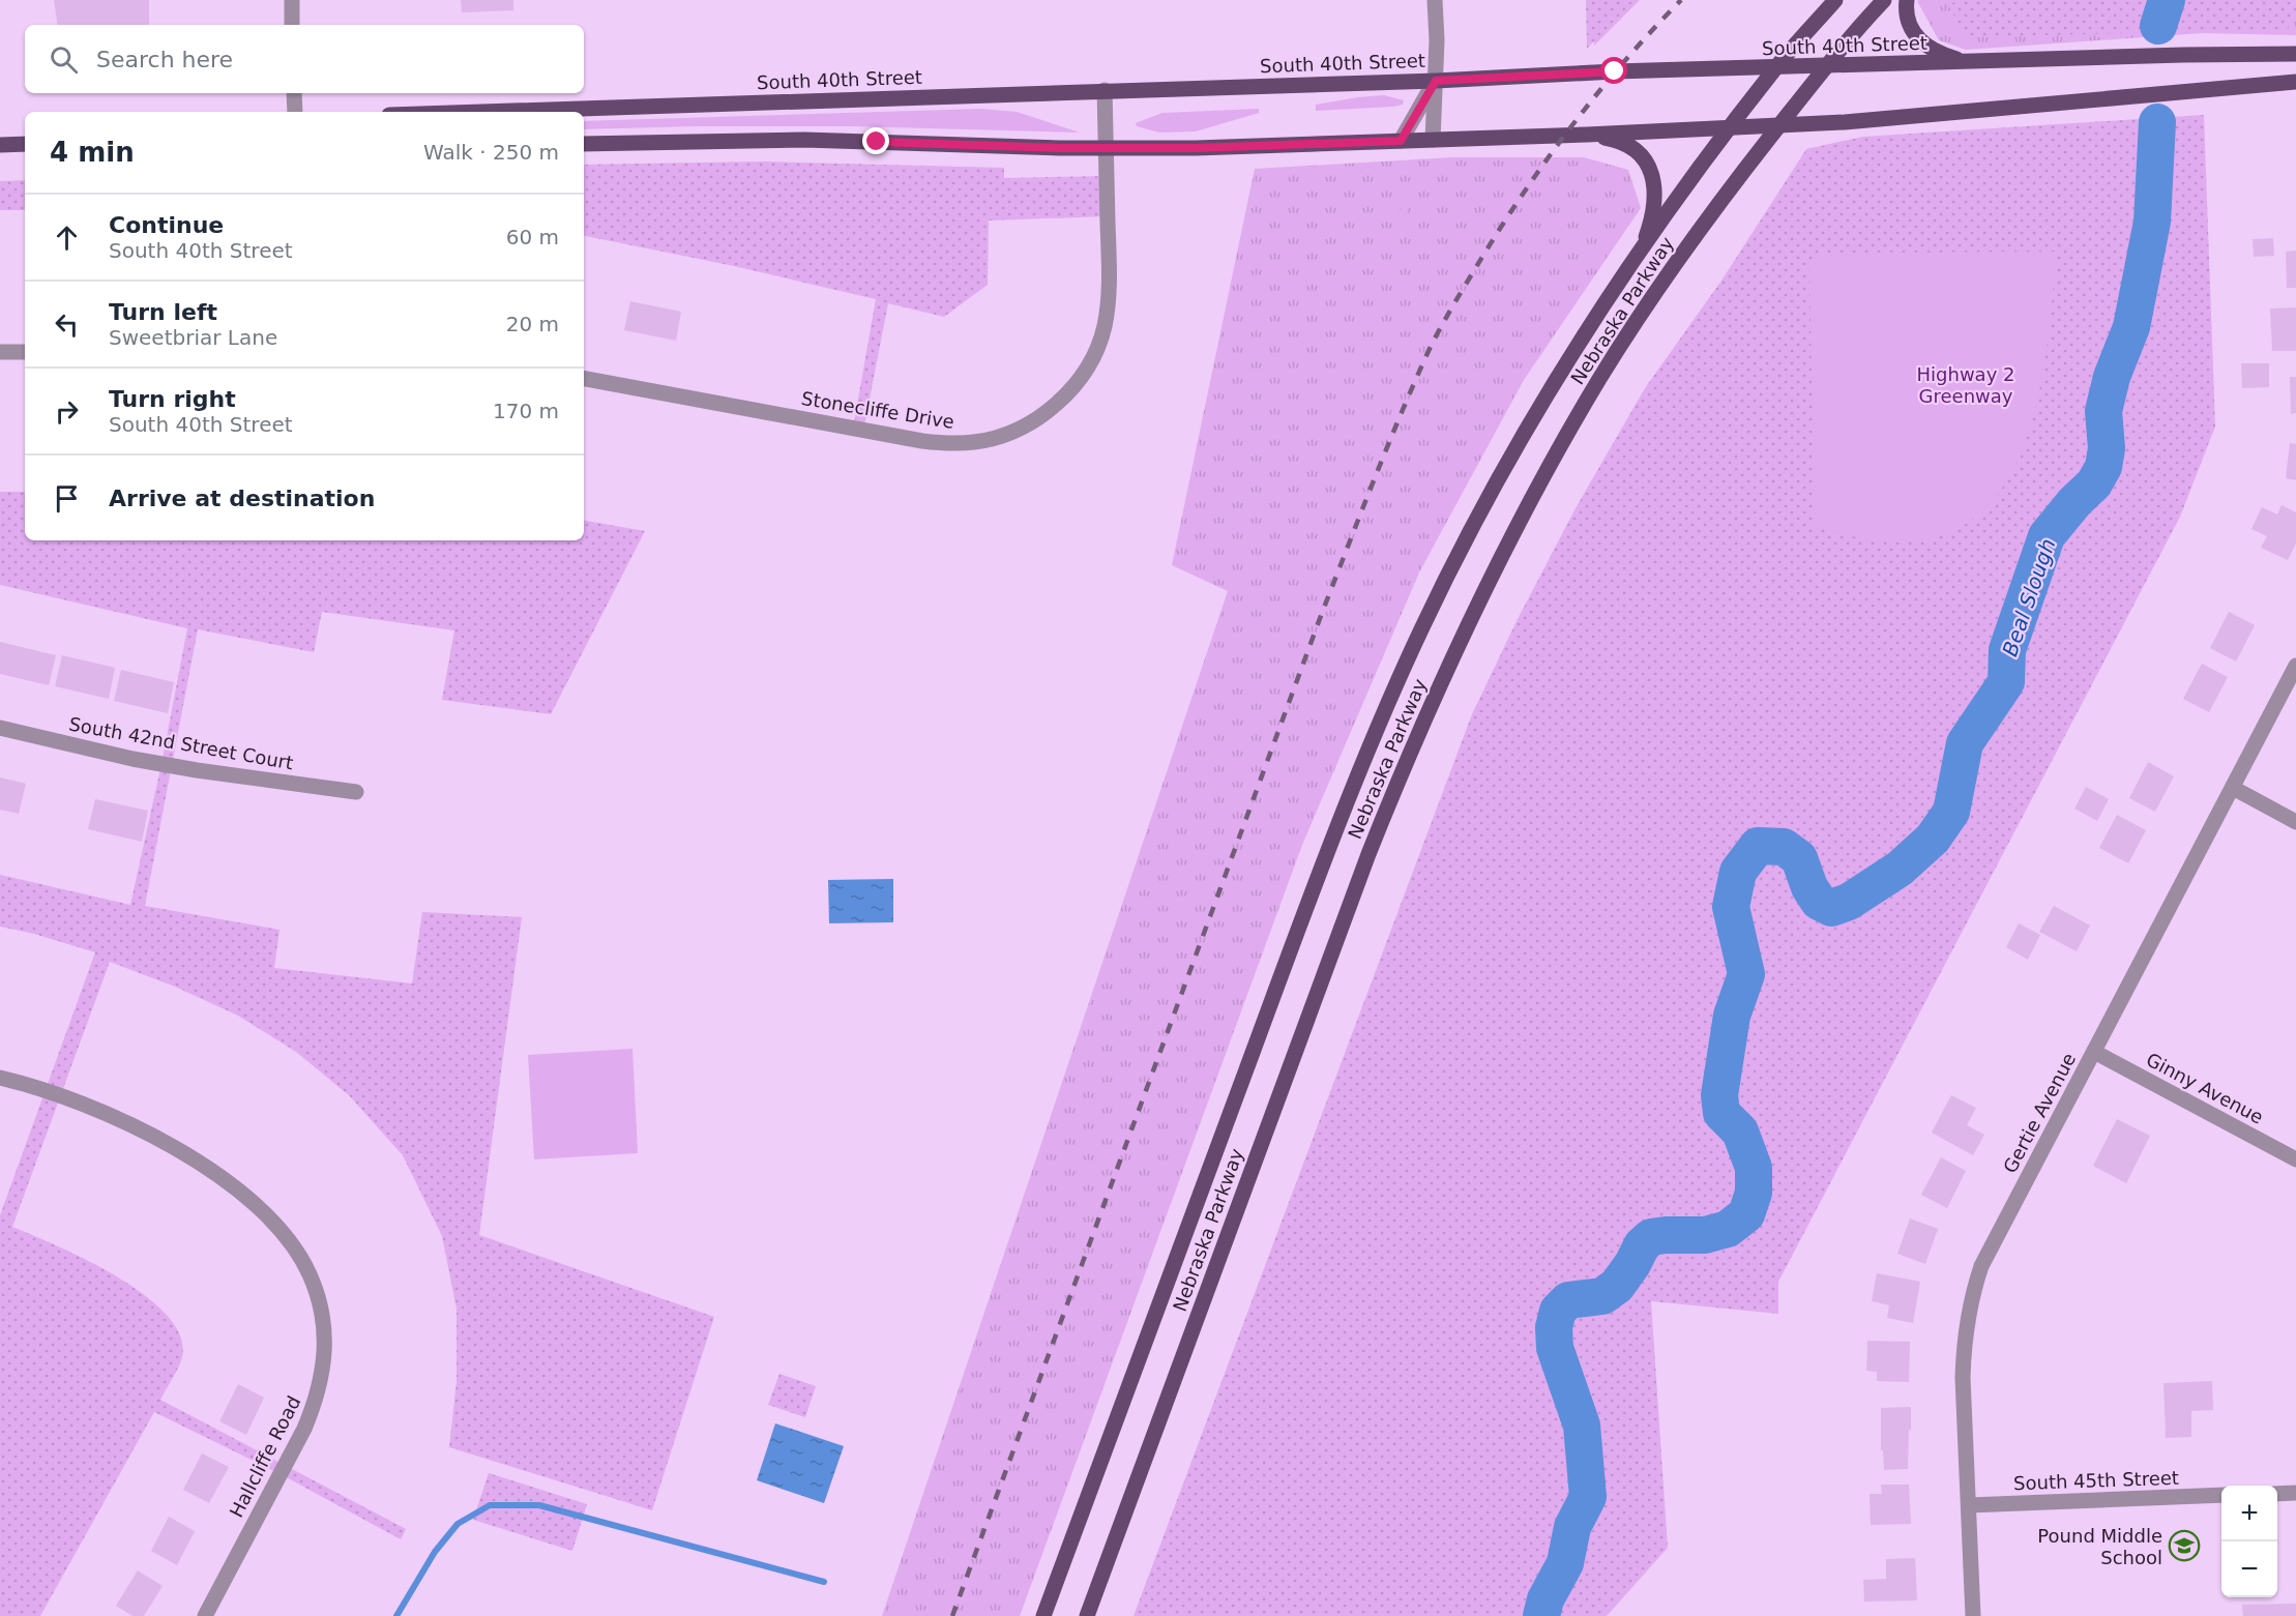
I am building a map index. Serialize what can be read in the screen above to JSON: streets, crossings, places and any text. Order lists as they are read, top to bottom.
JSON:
{
  "streets": {
    "main road": ["South 40th Street", "Nebraska Parkway"],
    "street": [
      "Stonecliffe Drive",
      "South 42nd Street Court",
      "Ginny Avenue",
      "Gertie Avenue",
      "Hallcliffe Road",
      "South 45th Street"
    ]
  },
  "crossings": [
    ["South 40th Street", "Nebraska Parkway"],
    ["South 40th Street", "Stonecliffe Drive"],
    ["Ginny Avenue", "Gertie Avenue"],
    ["Gertie Avenue", "South 45th Street"]
  ],
  "water": ["Beal Slough"],
  "parks": ["Highway 2 Greenway"],
  "places": {
    "school or university": ["Pound Middle School"]
  },
  "page": {
    "search": "Search here",
    "heading": ["4 min", "Walk · 250 m"],
    "list": [
      ["Continue", "South 40th Street", "60 m"],
      ["Turn left", "Sweetbriar Lane", "20 m"],
      ["Turn right", "South 40th Street", "170 m"],
      "Arrive at destination"
    ],
    "map_buttons": ["+", "−"]
  }
}
